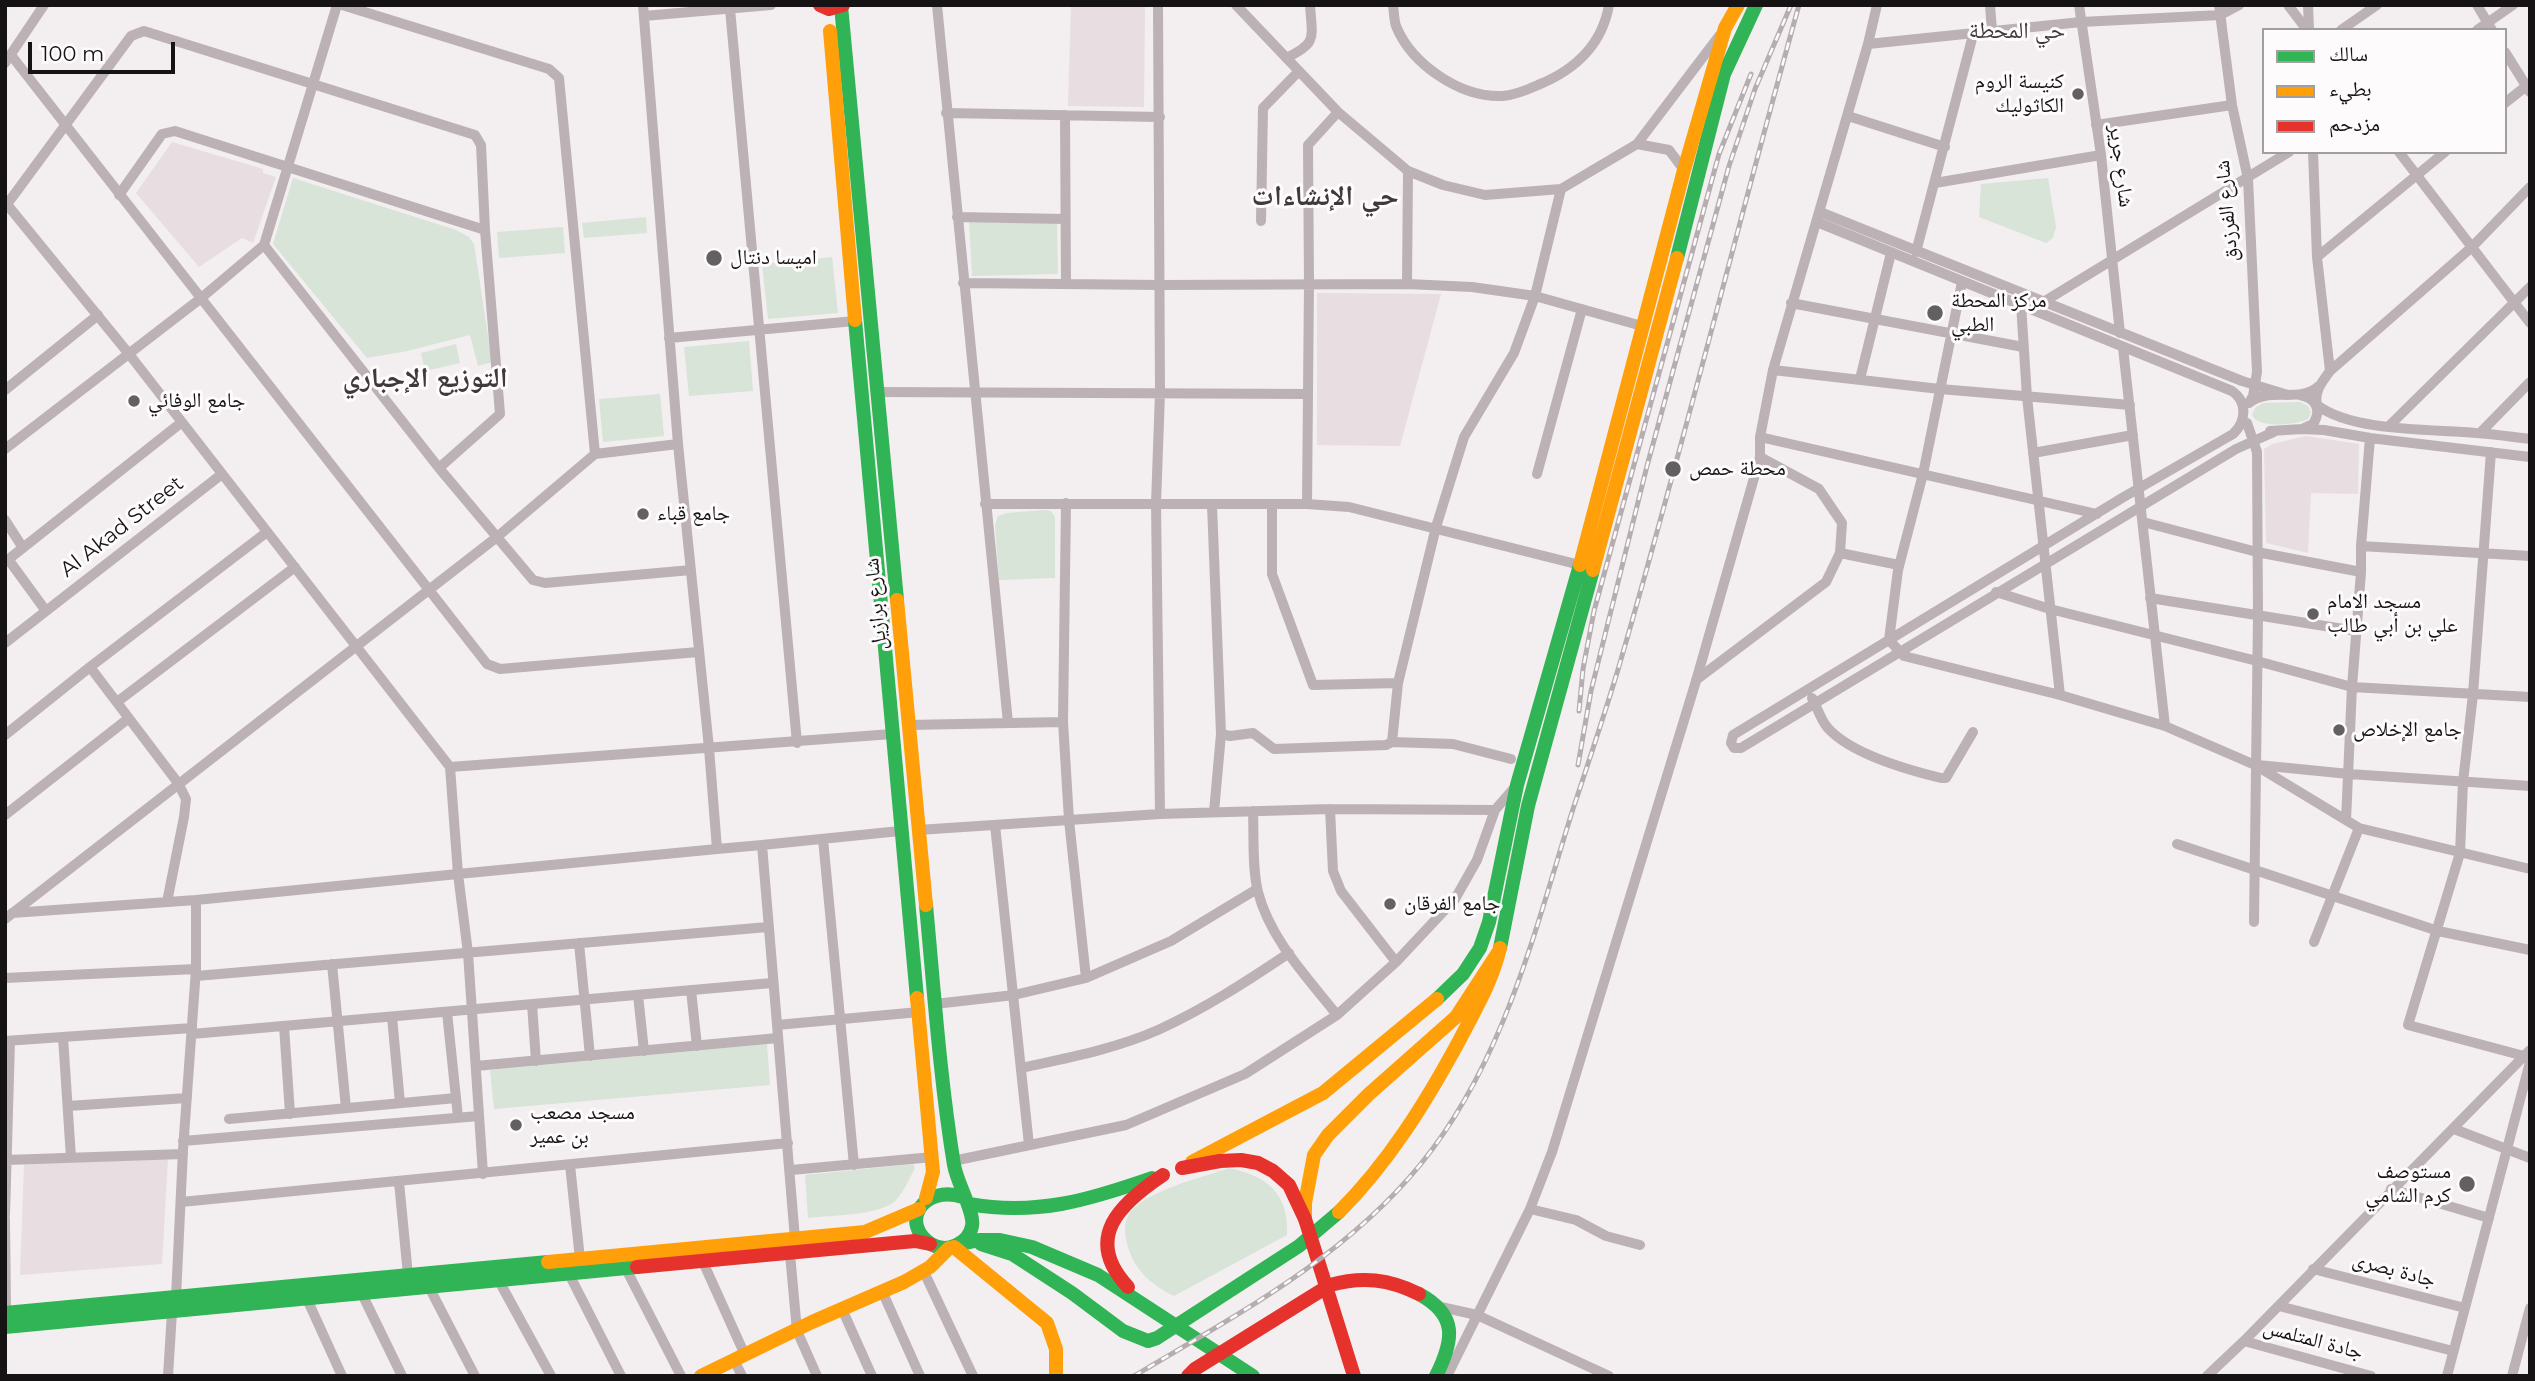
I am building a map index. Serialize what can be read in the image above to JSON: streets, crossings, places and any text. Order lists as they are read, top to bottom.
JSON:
{
  "streets": {
    "main road": ["شارع برازيل"],
    "street": [
      "شارع جرير",
      "شارع الفرزدق",
      "Al Akad Street",
      "جادة بصرى",
      "جادة المتلمس"
    ]
  },
  "districts": ["حي المحطة", "حي الإنشاءات", "التوزيع الإجباري"],
  "places": [
    "كنيسة الروم الكاثوليك",
    "اميسا دنتال",
    "مركز المحطة الطبي",
    "جامع الوفائي",
    "محطة حمص",
    "جامع قباء",
    "مسجد الامام علي بن أبي طالب",
    "جامع الإخلاص",
    "جامع الفرقان",
    "مسجد مصعب بن عمير",
    "مستوصف كرم الشامي"
  ],
  "legend": ["سالك", "بطيء", "مزدحم"],
  "scale_bar": "100 m"
}
